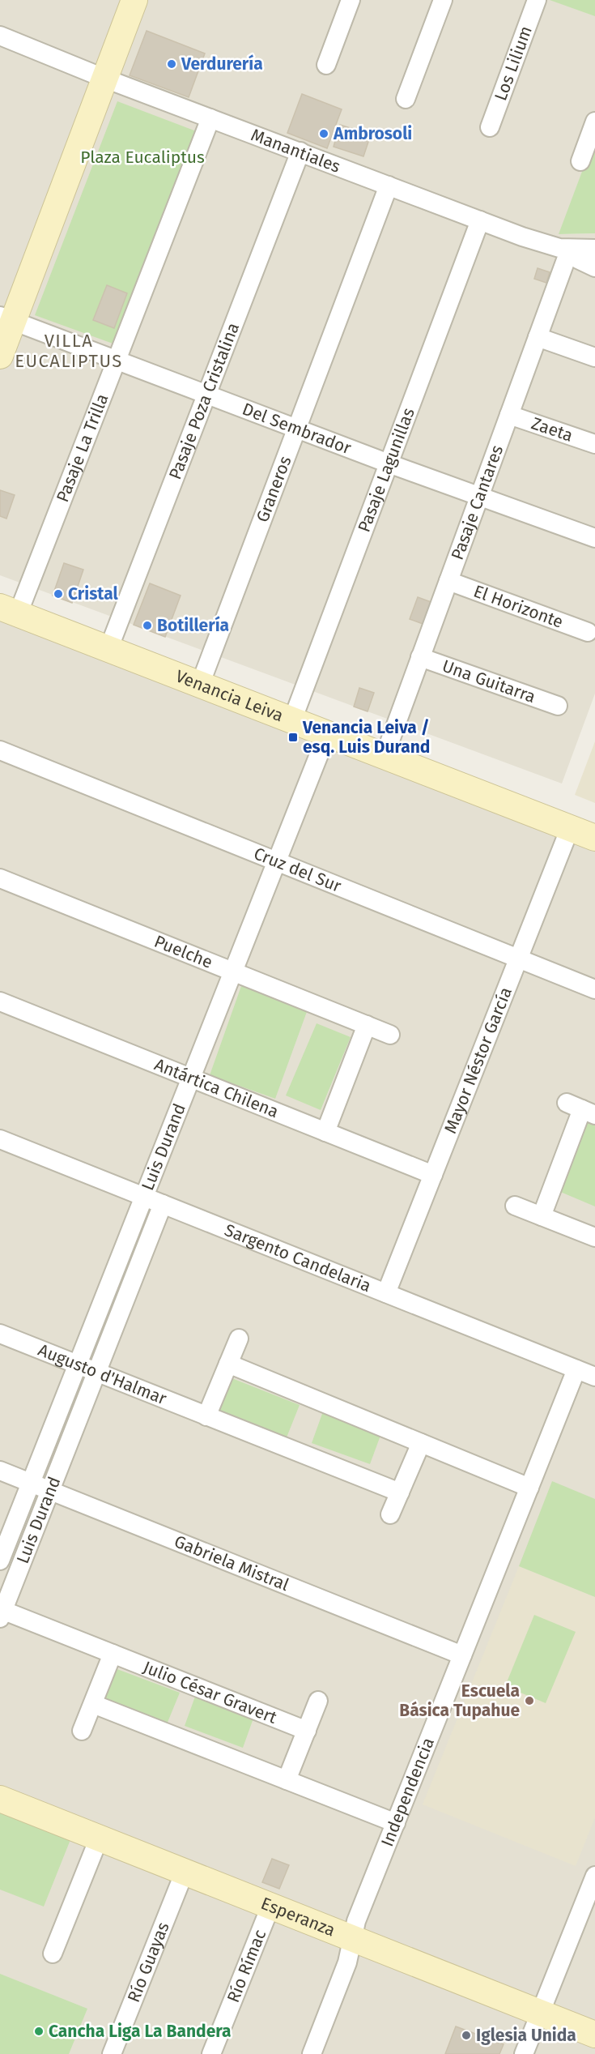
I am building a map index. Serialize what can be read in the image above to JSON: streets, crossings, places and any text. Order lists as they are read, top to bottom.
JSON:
{
  "streets": {
    "street": [
      "Los Lilium",
      "Manantiales",
      "Pasaje Poza Cristalina",
      "Del Sembrador",
      "Zaeta",
      "Pasaje La Trilla",
      "Pasaje Lagunillas",
      "Graneros",
      "Pasaje Cantares",
      "El Horizonte",
      "Una Guitarra",
      "Venancia Leiva",
      "Cruz del Sur",
      "Puelche",
      "Mayor Néstor García",
      "Antártica Chilena",
      "Luis Durand",
      "Sargento Candelaria",
      "Augusto d'Halmar",
      "Gabriela Mistral",
      "Julio César Gravert",
      "Independencia",
      "Esperanza",
      "Río Guayas",
      "Río Rímac"
    ]
  },
  "crossings": [
    ["Manantiales", "Pasaje Poza Cristalina"],
    ["Manantiales", "Pasaje La Trilla"],
    ["Manantiales", "Pasaje Lagunillas"],
    ["Manantiales", "Graneros"],
    ["Manantiales", "Pasaje Cantares"],
    ["Pasaje Poza Cristalina", "Del Sembrador"],
    ["Pasaje Poza Cristalina", "Venancia Leiva"],
    ["Del Sembrador", "Pasaje La Trilla"],
    ["Del Sembrador", "Pasaje Lagunillas"],
    ["Del Sembrador", "Graneros"],
    ["Del Sembrador", "Pasaje Cantares"],
    ["Zaeta", "Pasaje Cantares"],
    ["Pasaje La Trilla", "Venancia Leiva"],
    ["Pasaje Lagunillas", "Venancia Leiva"],
    ["Graneros", "Venancia Leiva"],
    ["Pasaje Cantares", "El Horizonte"],
    ["Pasaje Cantares", "Una Guitarra"],
    ["Pasaje Cantares", "Venancia Leiva"],
    ["Venancia Leiva", "Mayor Néstor García"],
    ["Venancia Leiva", "Luis Durand"],
    ["Cruz del Sur", "Mayor Néstor García"],
    ["Cruz del Sur", "Luis Durand"],
    ["Puelche", "Luis Durand"],
    ["Mayor Néstor García", "Antártica Chilena"],
    ["Mayor Néstor García", "Sargento Candelaria"],
    ["Antártica Chilena", "Luis Durand"],
    ["Luis Durand", "Sargento Candelaria"],
    ["Luis Durand", "Augusto d'Halmar"],
    ["Luis Durand", "Gabriela Mistral"],
    ["Luis Durand", "Julio César Gravert"],
    ["Sargento Candelaria", "Independencia"],
    ["Gabriela Mistral", "Independencia"],
    ["Independencia", "Esperanza"],
    ["Esperanza", "Río Guayas"],
    ["Esperanza", "Río Rímac"]
  ],
  "districts": ["VILLA EUCALIPTUS"],
  "parks": ["Plaza Eucaliptus"],
  "places": {
    "other": [
      "Verdurería",
      "Ambrosoli",
      "Cristal",
      "Botillería",
      "Escuela Básica Tupahue",
      "Cancha Liga La Bandera",
      "Iglesia Unida"
    ],
    "transit": ["Venancia Leiva / esq. Luis Durand"]
  }
}
